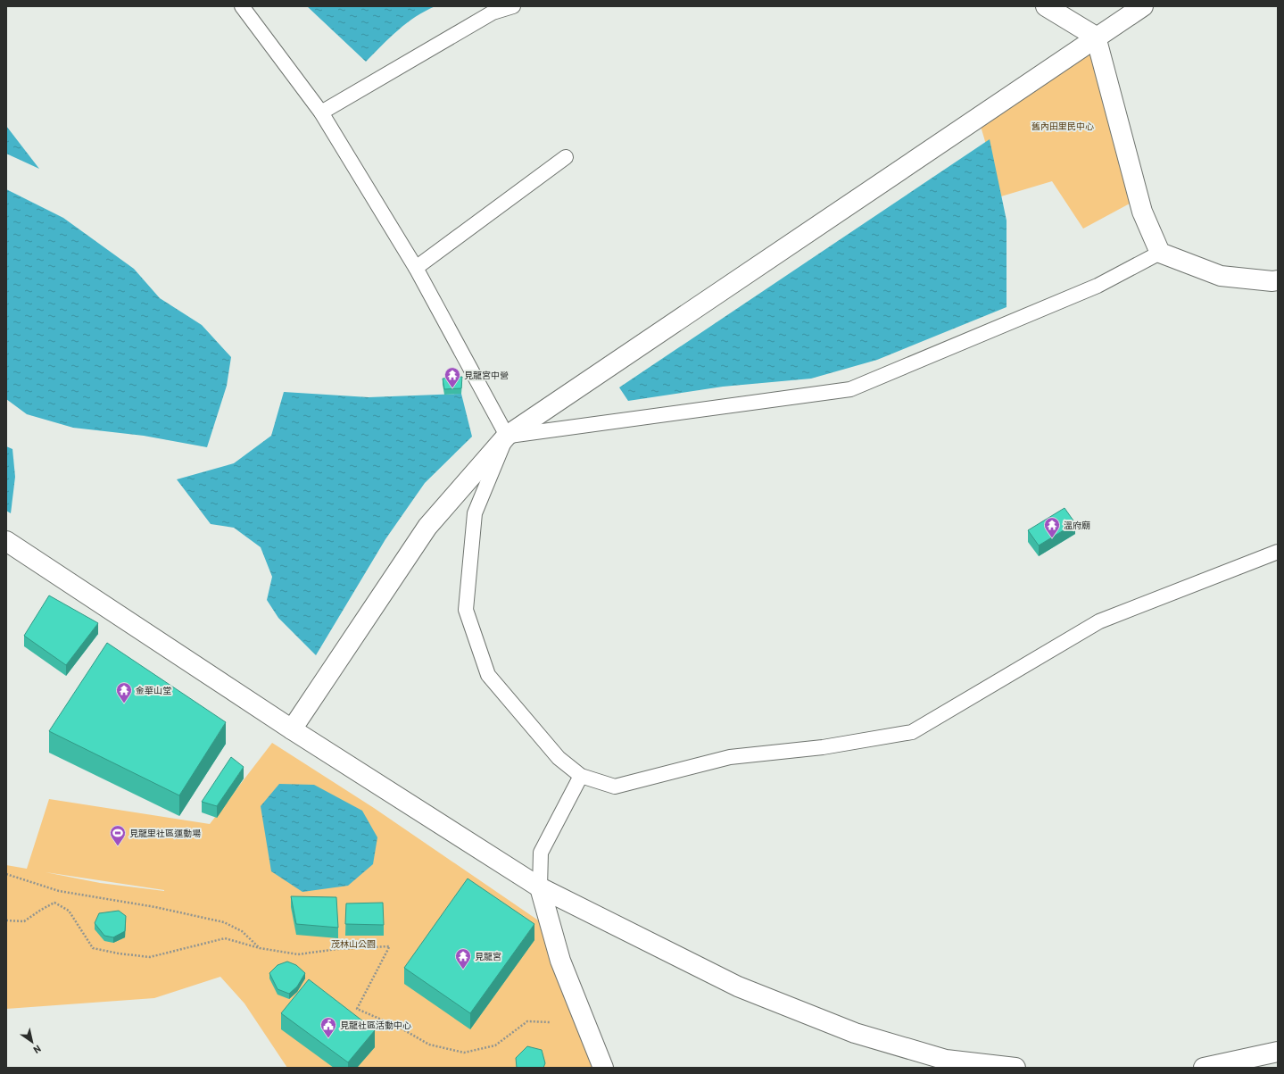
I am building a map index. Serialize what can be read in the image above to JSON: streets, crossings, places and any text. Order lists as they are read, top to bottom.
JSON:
{
  "parks": ["舊內田里民中心", "茂林山公園"],
  "places": {
    "temple": [
      "見龍宮中營",
      "溫府廟",
      "金華山堂",
      "見龍宮"
    ],
    "sports": ["見龍里社區運動場"],
    "public building": ["見龍社區活動中心"]
  },
  "north": "bottom right"
}
